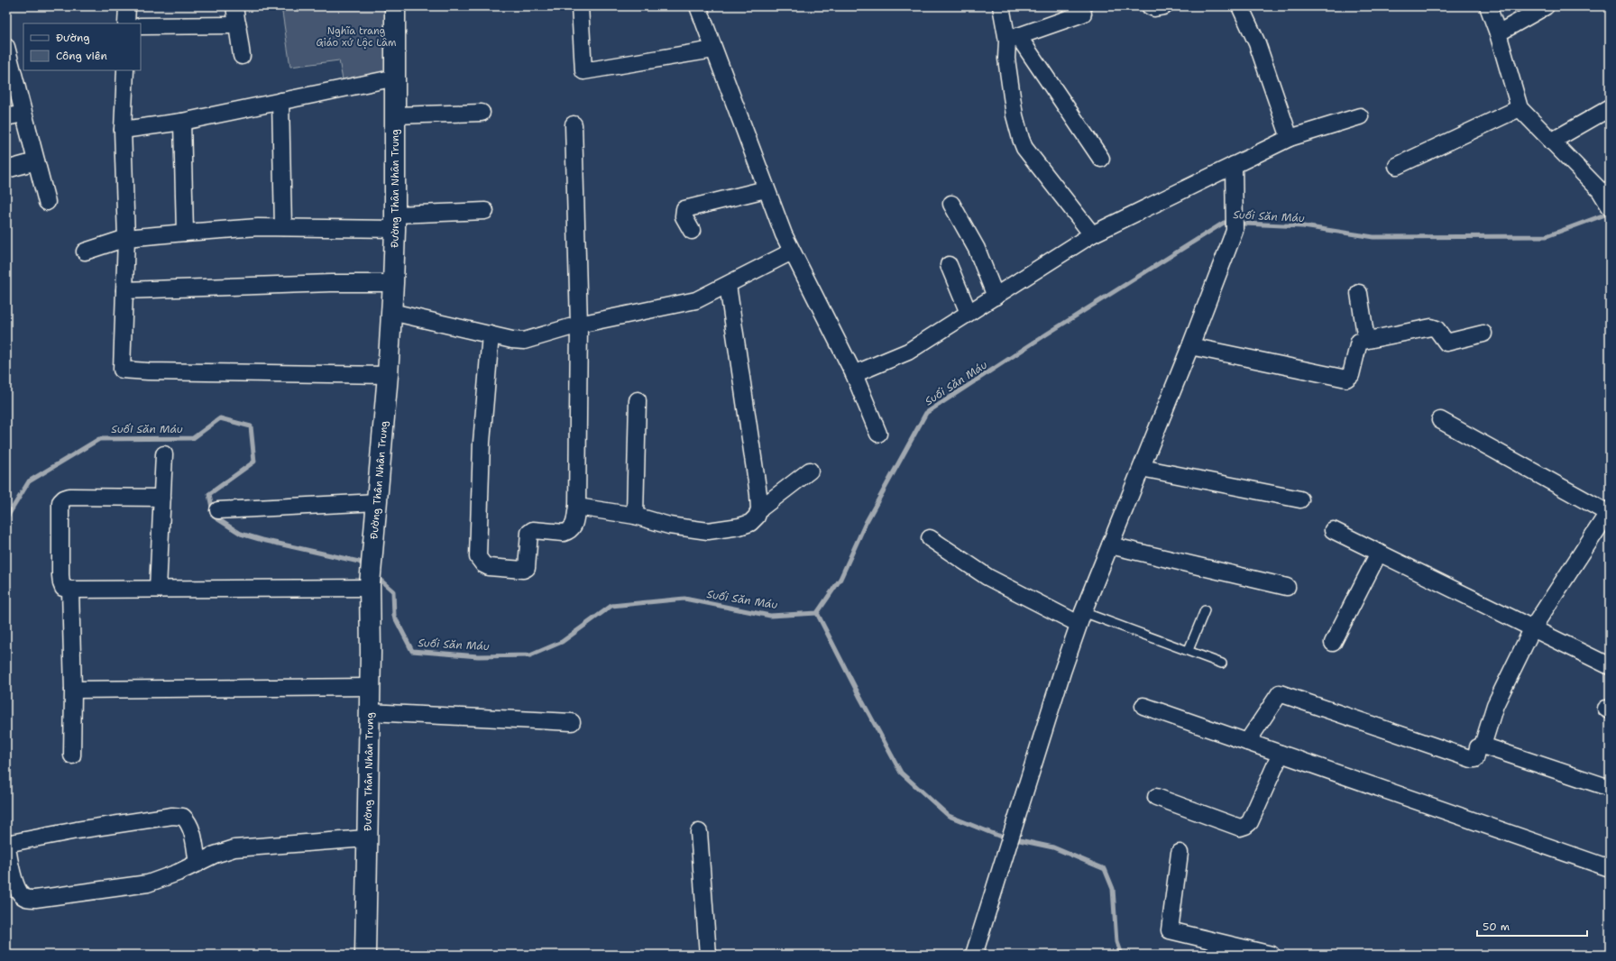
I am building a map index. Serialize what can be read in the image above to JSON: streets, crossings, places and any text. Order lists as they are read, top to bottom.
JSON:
{
  "streets": {
    "street": ["Đường Thân Nhân Trung"]
  },
  "water": ["Suối Săn Máu"],
  "parks": ["Nghĩa trang Giáo xứ Lộc Lâm"],
  "legend": ["Đường", "Công viên"],
  "scale_bar": "50 m"
}
